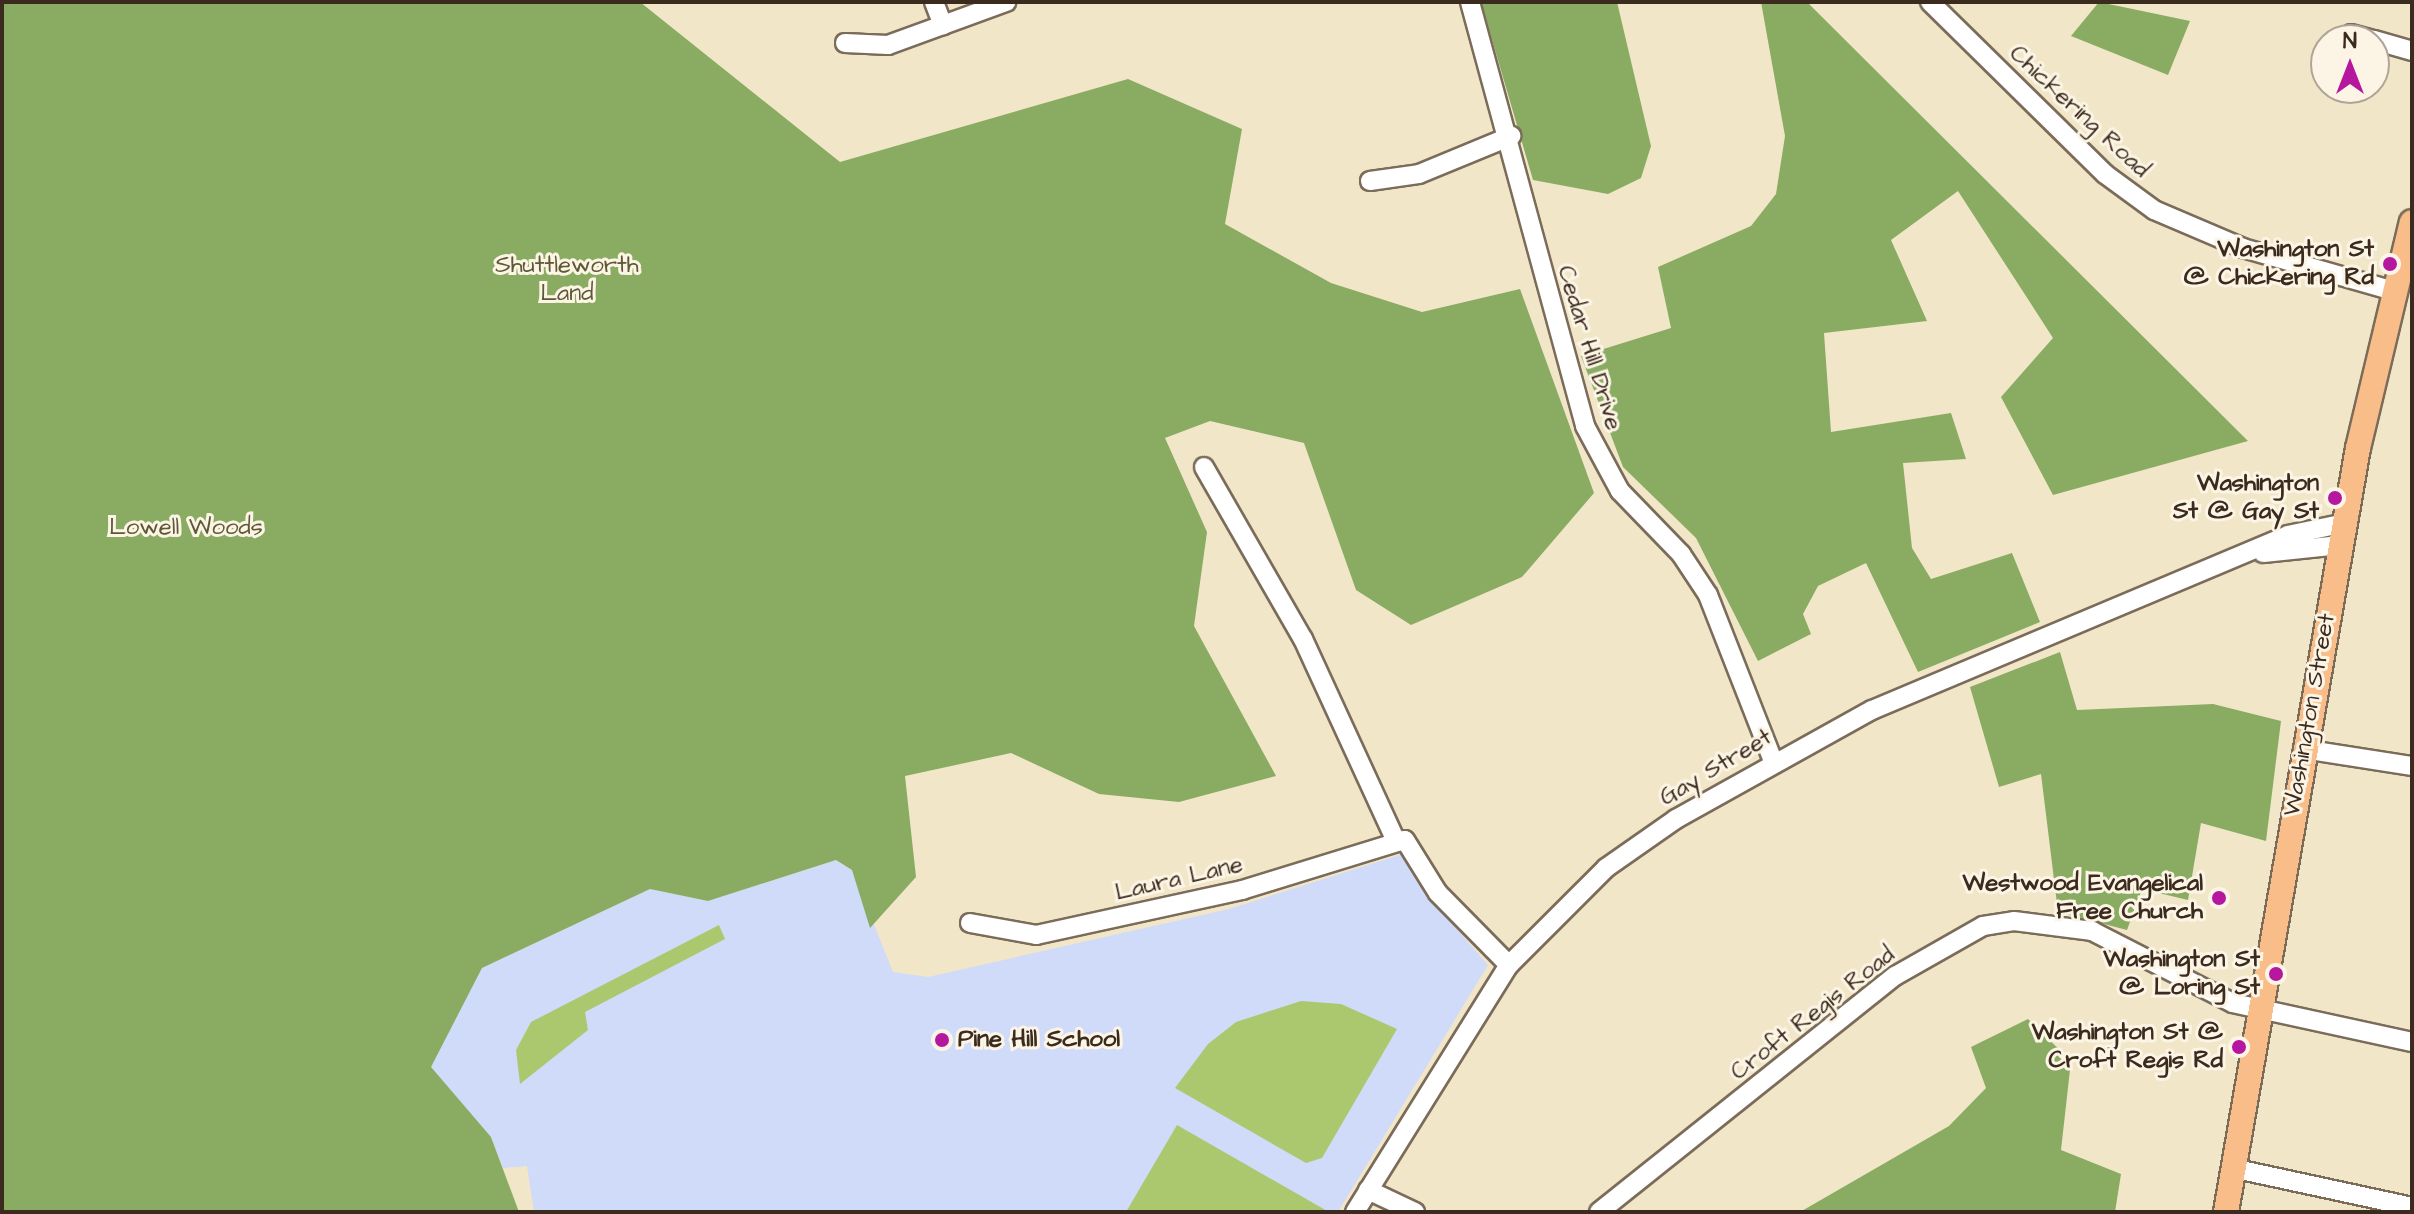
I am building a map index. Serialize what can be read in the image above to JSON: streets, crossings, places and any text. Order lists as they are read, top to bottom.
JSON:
{
  "streets": {
    "main road": ["Washington Street"],
    "street": [
      "Chickering Road",
      "Cedar Hill Drive",
      "Gay Street",
      "Laura Lane",
      "Croft Regis Road"
    ]
  },
  "crossings": [
    ["Chickering Road", "Washington Street"],
    ["Cedar Hill Drive", "Gay Street"],
    ["Washington Street", "Gay Street"],
    ["Washington Street", "Croft Regis Road"]
  ],
  "parks": ["Shuttleworth Land", "Lowell Woods"],
  "places": [
    "Washington St @ Chickering Rd",
    "Washington St @ Gay St",
    "Westwood Evangelical Free Church",
    "Washington St @ Loring St",
    "Pine Hill School",
    "Washington St @ Croft Regis Rd"
  ],
  "north": "top"
}
